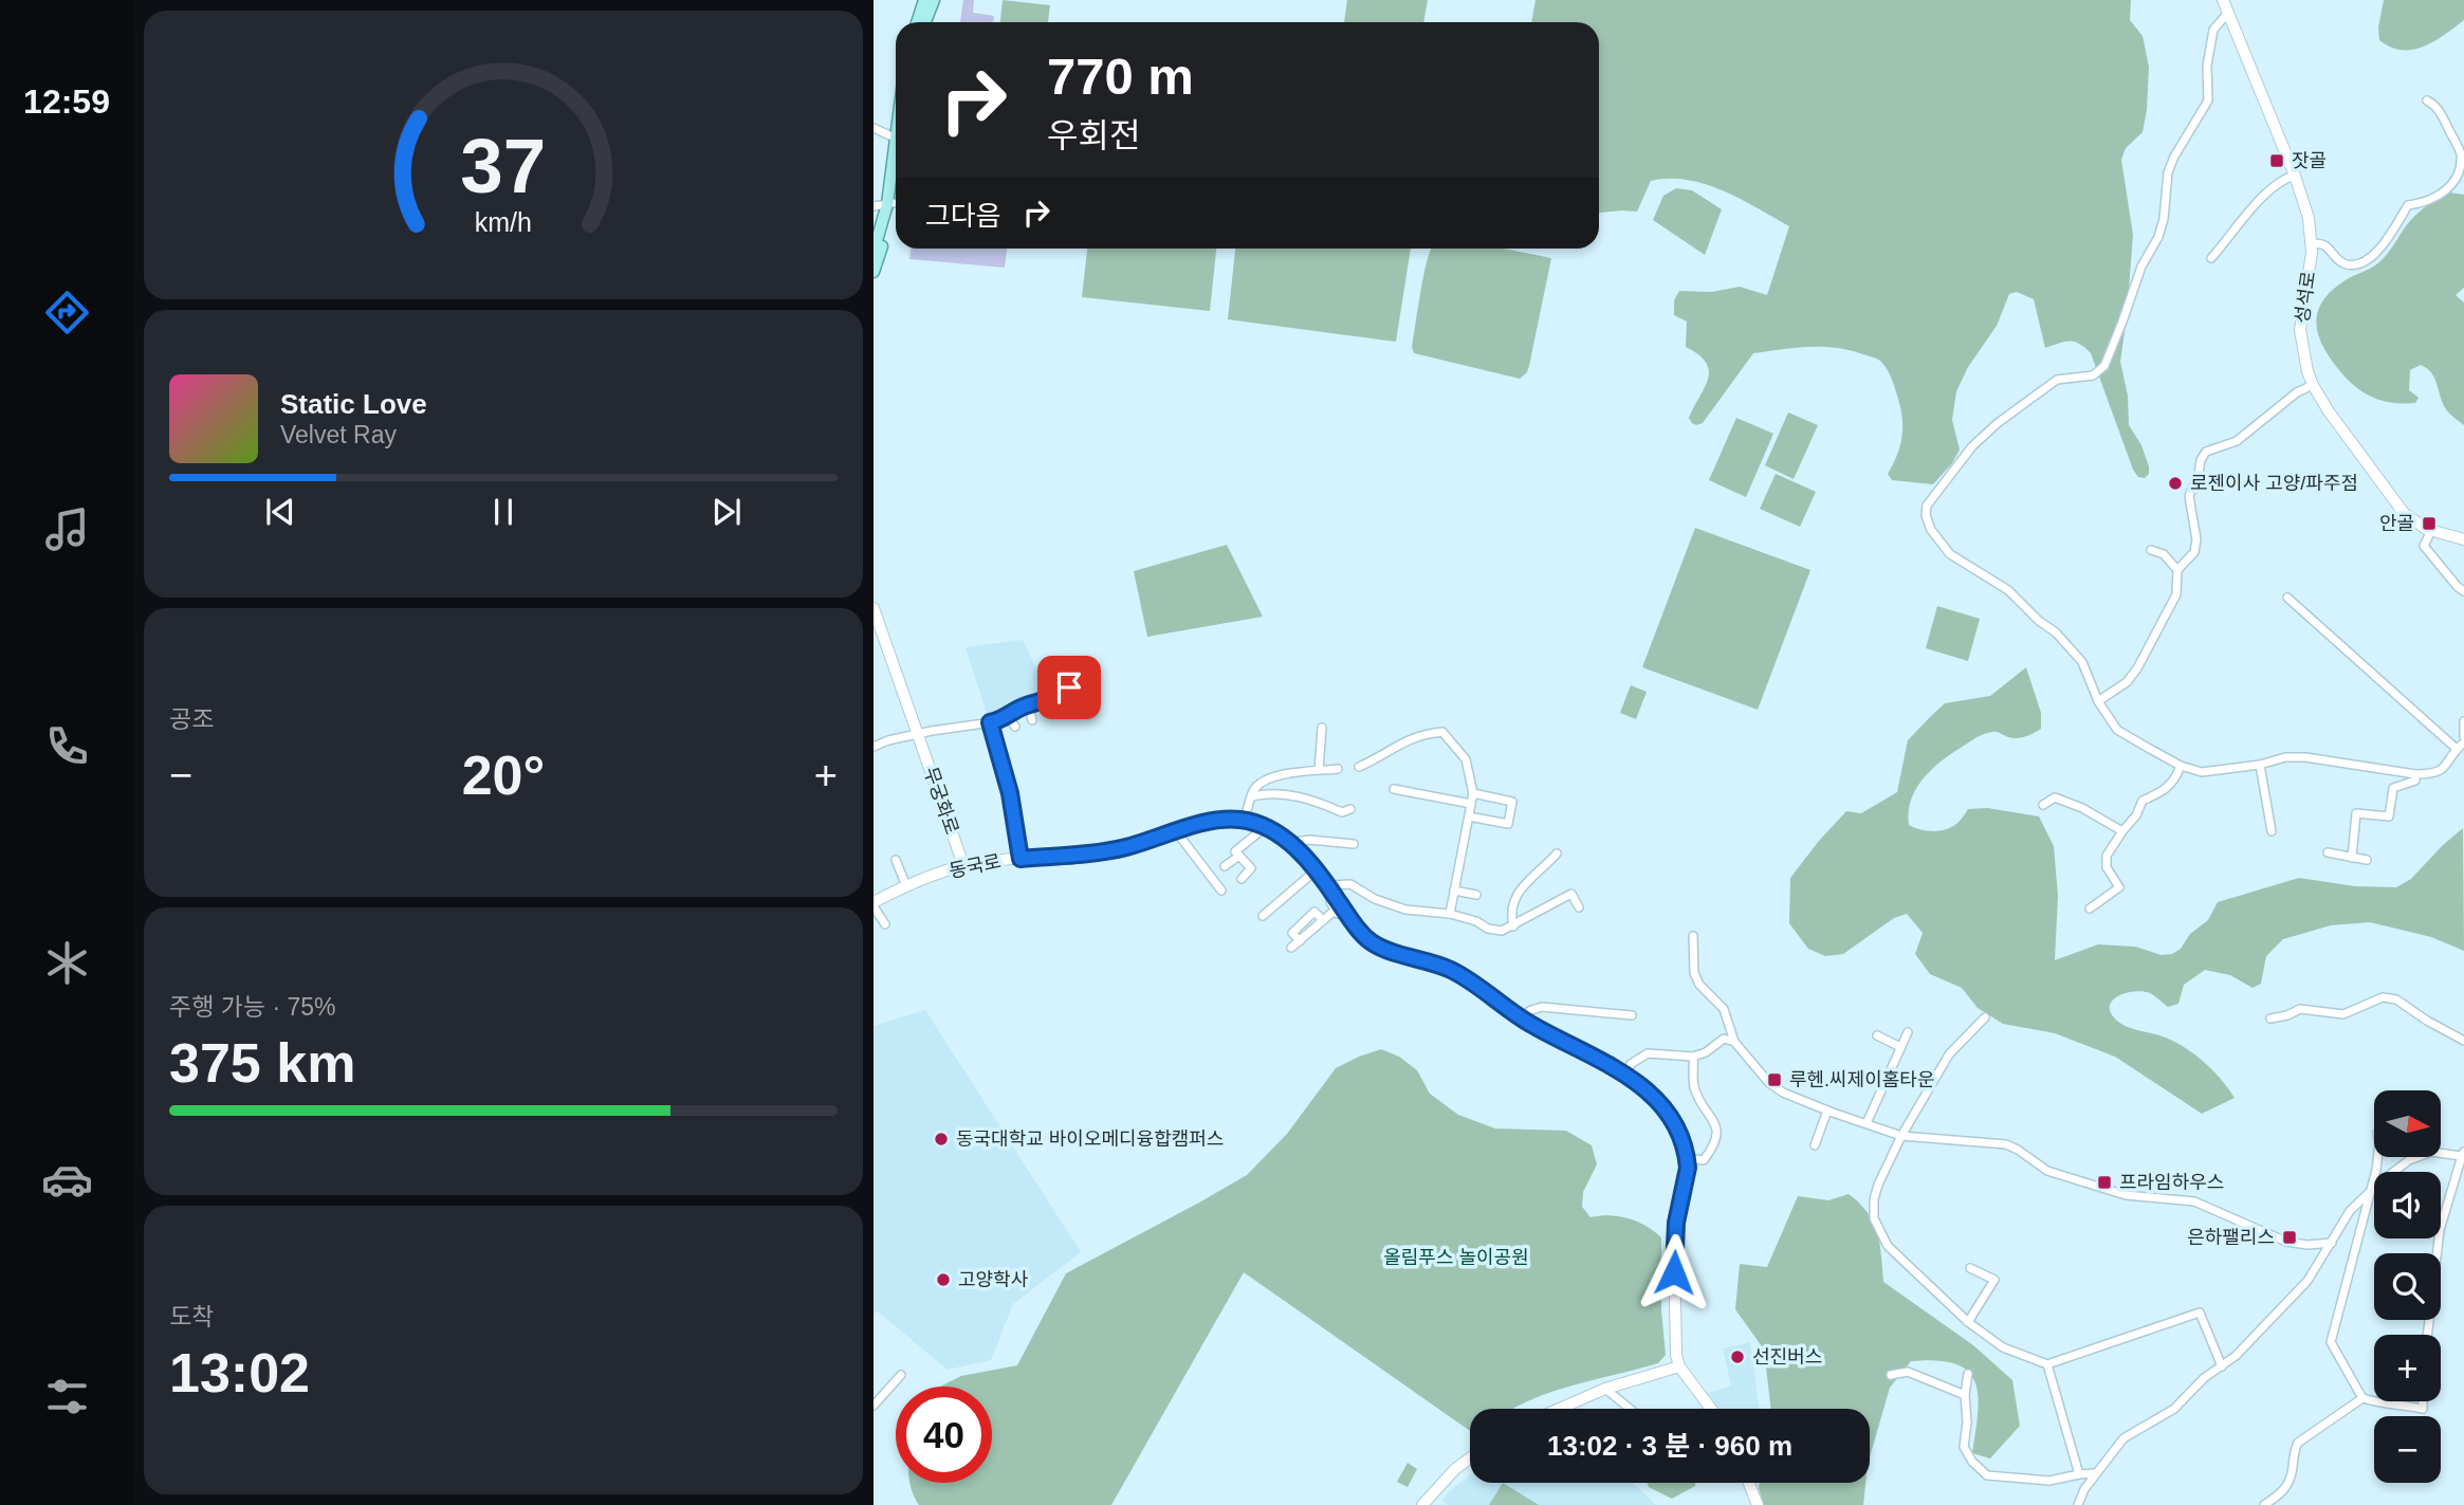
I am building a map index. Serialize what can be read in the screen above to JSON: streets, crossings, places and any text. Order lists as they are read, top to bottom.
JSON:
{
  "streets": {
    "street": ["성석로", "무궁화로", "동국로"]
  },
  "crossings": [
    ["무궁화로", "동국로"]
  ],
  "parks": ["올림푸스 놀이공원"],
  "places": {
    "transit": [
      "잣골",
      "안골",
      "루헨.씨제이홈타운",
      "프라임하우스",
      "은하팰리스"
    ],
    "other": [
      "로젠이사 고양/파주점",
      "동국대학교 바이오메디융합캠퍼스",
      "고양학사",
      "선진버스"
    ]
  },
  "north": "right",
  "page": {
    "tabs": "12:59",
    "turn": ["770 m", "우회전"],
    "then": "그다음",
    "song": ["Static Love", "Velvet Ray"],
    "tile": [
      "공조",
      ["주행 가능 · 75%", "375 km"],
      ["도착", "13:02"]
    ],
    "heat": ["−", "20°", "+"],
    "map_buttons": ["+", "−"],
    "limit": "40",
    "trip": "13:02 · 3 분 · 960 m",
    "gauge": ["37", "km/h"]
  }
}
